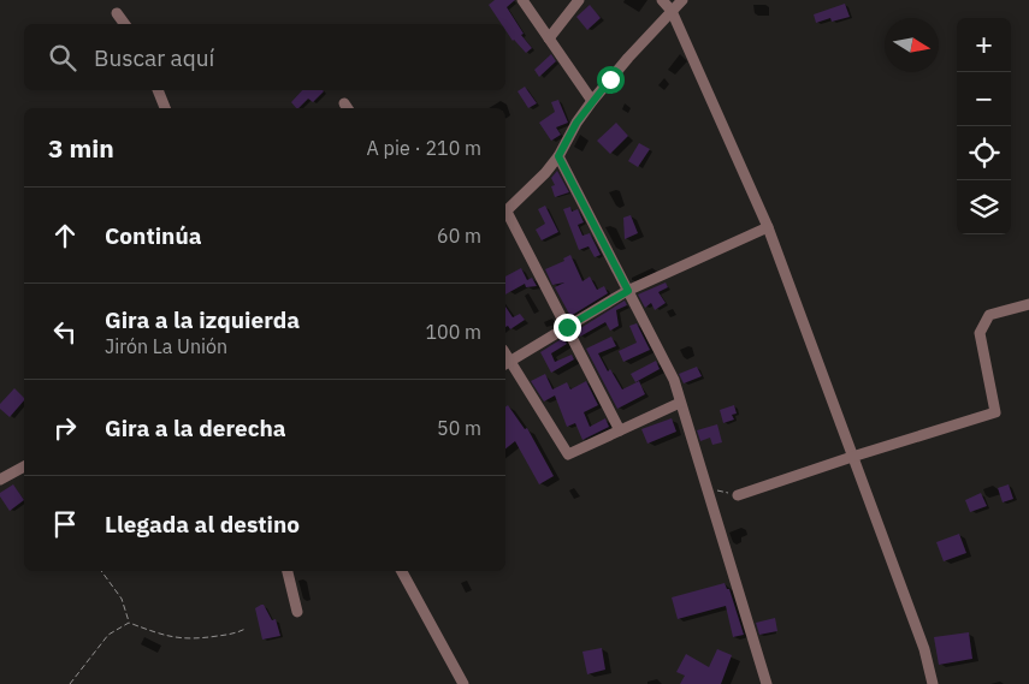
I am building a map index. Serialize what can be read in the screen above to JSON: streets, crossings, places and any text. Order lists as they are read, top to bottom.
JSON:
{
  "north": "right",
  "page": {
    "map_buttons": ["+", "−"],
    "search": "Buscar aquí",
    "heading": ["3 min", "A pie · 210 m"],
    "list": [
      ["Continúa", "60 m"],
      ["Gira a la izquierda", "Jirón La Unión", "100 m"],
      ["Gira a la derecha", "50 m"],
      "Llegada al destino"
    ]
  }
}
